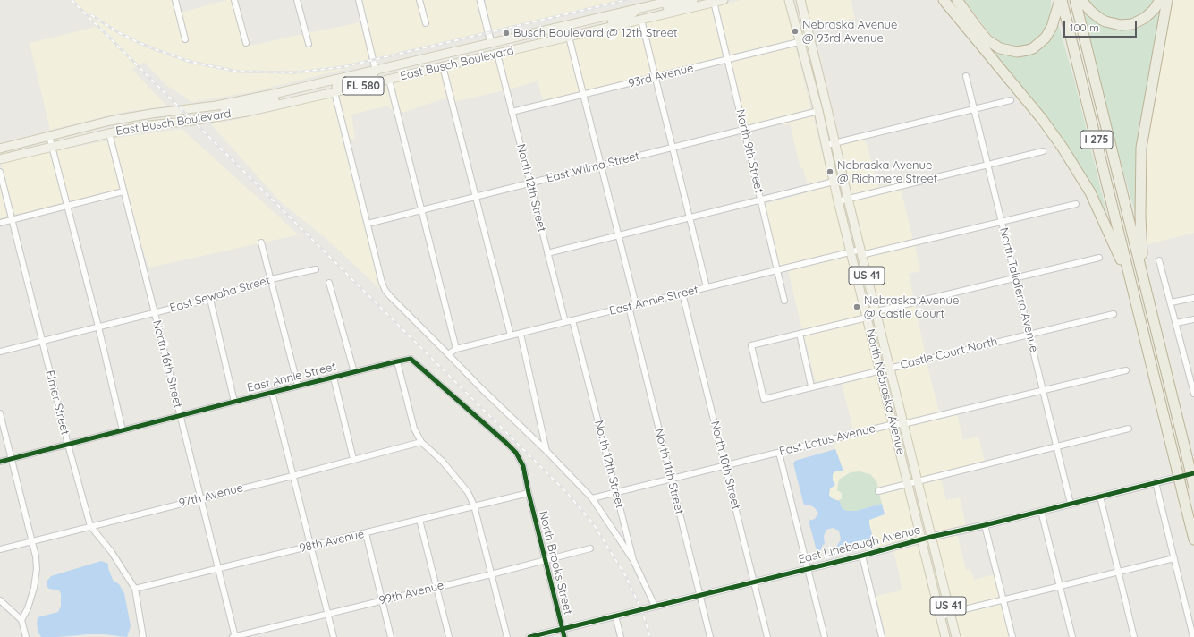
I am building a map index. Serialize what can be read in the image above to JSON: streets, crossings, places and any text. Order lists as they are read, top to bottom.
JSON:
{
  "streets": {
    "highway": ["I 275"],
    "main road": [
      "East Busch Boulevard",
      "FL 580",
      "US 41",
      "North Nebraska Avenue"
    ],
    "street": [
      "93rd Avenue",
      "North 9th Street",
      "East Wilma Street",
      "North 12th Street",
      "North Taliaferro Avenue",
      "East Sewaha Street",
      "East Annie Street",
      "Castle Court North",
      "North 16th Street",
      "Elmer Street",
      "East Lotus Avenue",
      "North 10th Street",
      "North 11th Street",
      "97th Avenue",
      "98th Avenue",
      "East Linebaugh Avenue",
      "North Brooks Street",
      "99th Avenue"
    ]
  },
  "crossings": [
    ["East Busch Boulevard", "North 9th Street"],
    ["East Busch Boulevard", "North 12th Street"],
    ["East Busch Boulevard", "North 16th Street"],
    ["93rd Avenue", "North 9th Street"],
    ["93rd Avenue", "North 12th Street"],
    ["93rd Avenue", "North Nebraska Avenue"],
    ["North 9th Street", "East Wilma Street"],
    ["North 9th Street", "East Annie Street"],
    ["East Wilma Street", "North 12th Street"],
    ["East Wilma Street", "North Nebraska Avenue"],
    ["North 12th Street", "East Annie Street"],
    ["North 12th Street", "East Lotus Avenue"],
    ["North 12th Street", "East Linebaugh Avenue"],
    ["North Taliaferro Avenue", "East Annie Street"],
    ["North Taliaferro Avenue", "Castle Court North"],
    ["North Taliaferro Avenue", "East Lotus Avenue"],
    ["North Taliaferro Avenue", "East Linebaugh Avenue"],
    ["East Sewaha Street", "North 16th Street"],
    ["East Sewaha Street", "Elmer Street"],
    ["East Annie Street", "North 16th Street"],
    ["East Annie Street", "North Nebraska Avenue"],
    ["East Annie Street", "Elmer Street"],
    ["East Annie Street", "North 10th Street"],
    ["East Annie Street", "North 11th Street"],
    ["East Annie Street", "98th Avenue"],
    ["East Annie Street", "North Brooks Street"],
    ["Castle Court North", "North Nebraska Avenue"],
    ["North 16th Street", "97th Avenue"],
    ["North 16th Street", "98th Avenue"],
    ["North 16th Street", "99th Avenue"],
    ["North Nebraska Avenue", "East Lotus Avenue"],
    ["North Nebraska Avenue", "East Linebaugh Avenue"],
    ["Elmer Street", "97th Avenue"],
    ["Elmer Street", "98th Avenue"],
    ["East Lotus Avenue", "North 10th Street"],
    ["East Lotus Avenue", "North 11th Street"],
    ["North 10th Street", "East Linebaugh Avenue"],
    ["North 11th Street", "East Linebaugh Avenue"],
    ["98th Avenue", "North Brooks Street"],
    ["East Linebaugh Avenue", "North Brooks Street"],
    ["North Brooks Street", "99th Avenue"]
  ],
  "places": [
    "Nebraska Avenue @ 93rd Avenue",
    "Busch Boulevard @ 12th Street",
    "Nebraska Avenue @ Richmere Street",
    "Nebraska Avenue @ Castle Court"
  ],
  "scale_bar": "100 m"
}
